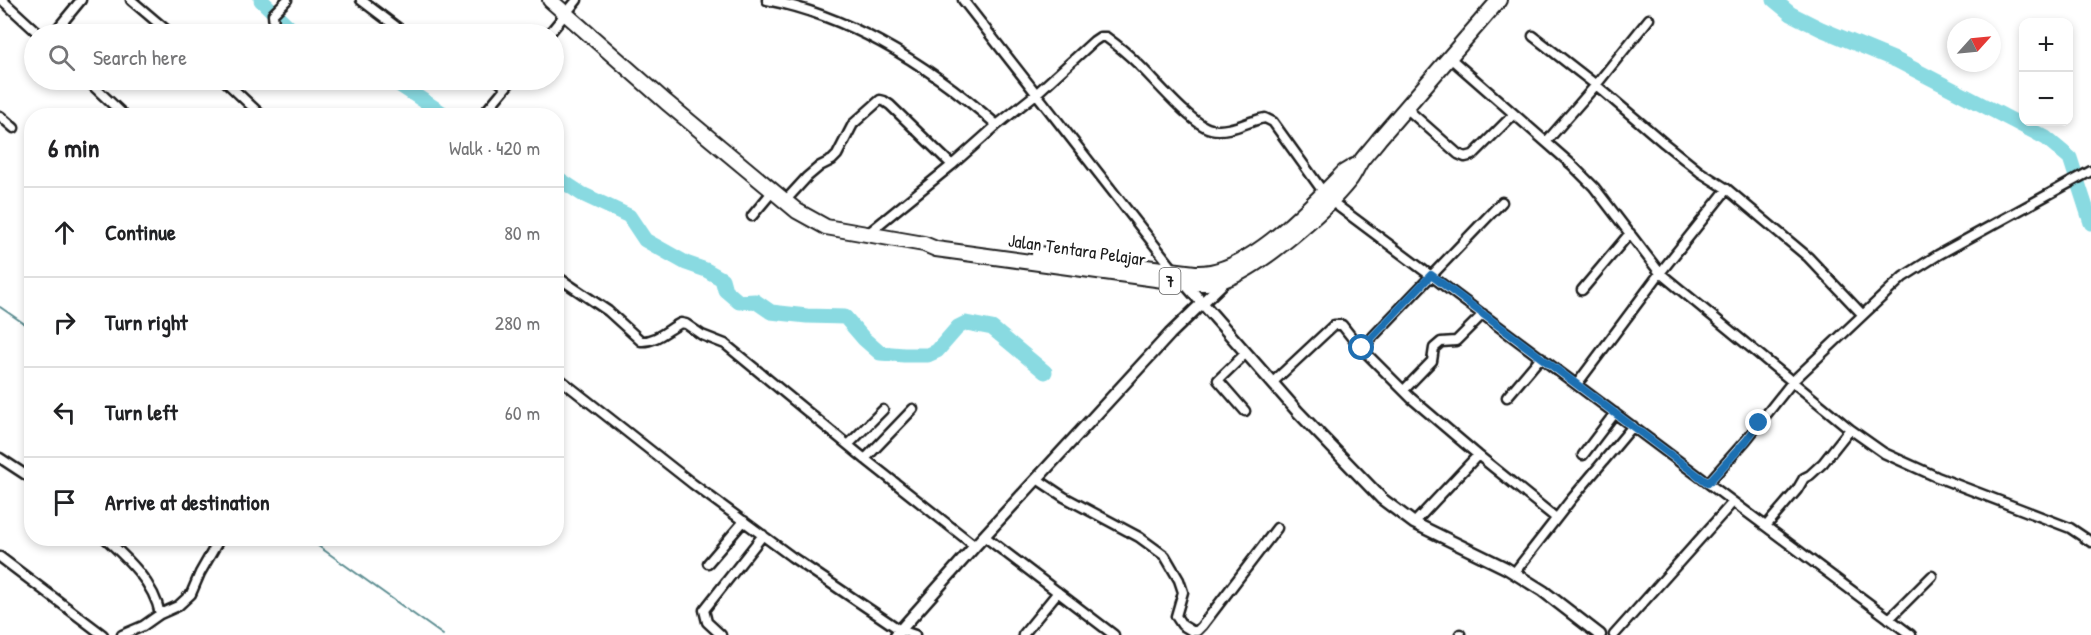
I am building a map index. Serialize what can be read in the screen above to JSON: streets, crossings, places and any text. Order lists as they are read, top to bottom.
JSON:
{
  "streets": {
    "highway": ["Jalan Tentara Pelajar", "7"]
  },
  "north": "top right",
  "page": {
    "map_buttons": ["+", "−"],
    "search": "Search here",
    "heading": ["6 min", "Walk · 420 m"],
    "list": [
      ["Continue", "80 m"],
      ["Turn right", "280 m"],
      ["Turn left", "60 m"],
      "Arrive at destination"
    ]
  }
}
